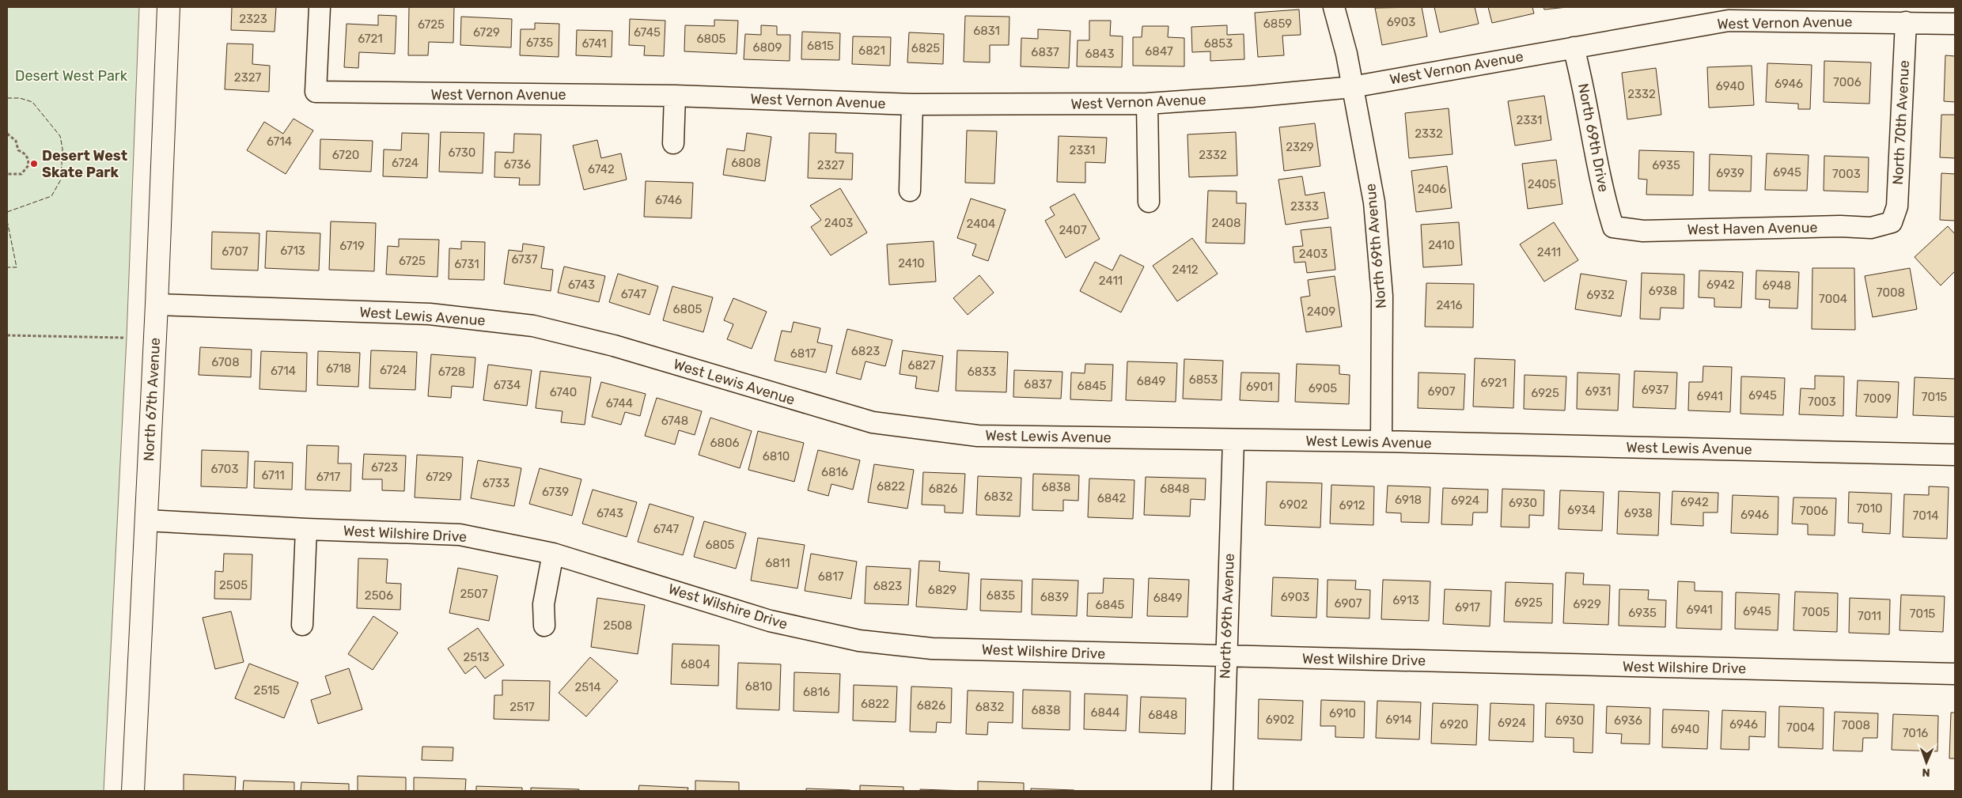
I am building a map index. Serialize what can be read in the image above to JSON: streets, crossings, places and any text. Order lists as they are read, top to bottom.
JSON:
{
  "streets": {
    "main road": ["North 67th Avenue"],
    "street": [
      "West Vernon Avenue",
      "North 70th Avenue",
      "North 69th Drive",
      "West Haven Avenue",
      "North 69th Avenue",
      "West Lewis Avenue",
      "West Wilshire Drive"
    ]
  },
  "crossings": [
    ["West Vernon Avenue", "North 70th Avenue"],
    ["West Vernon Avenue", "North 69th Drive"],
    ["West Vernon Avenue", "North 69th Avenue"],
    ["North 70th Avenue", "West Haven Avenue"],
    ["North 69th Drive", "West Haven Avenue"],
    ["North 69th Avenue", "West Lewis Avenue"],
    ["North 69th Avenue", "West Wilshire Drive"],
    ["West Lewis Avenue", "North 67th Avenue"],
    ["North 67th Avenue", "West Wilshire Drive"]
  ],
  "parks": ["Desert West Park"],
  "places": ["Desert West Skate Park"],
  "house_numbers": [
    "2323",
    "6903",
    "6859",
    "6725",
    "6831",
    "6729",
    "6745",
    "6721",
    "6805",
    "6735",
    "6741",
    "6853",
    "6815",
    "6809",
    "6825",
    "6821",
    "6847",
    "6837",
    "6843",
    "2327",
    "7006",
    "6946",
    "6940",
    "2332",
    "2331",
    "2332",
    "6714",
    "2329",
    "2331",
    "6730",
    "6720",
    "2332",
    "6724",
    "6808",
    "6736",
    "2327",
    "6935",
    "6742",
    "6945",
    "6939",
    "7003",
    "2405",
    "2406",
    "6746",
    "2333",
    "2403",
    "2408",
    "2404",
    "2407",
    "2410",
    "6719",
    "6713",
    "6707",
    "2411",
    "2403",
    "6737",
    "6725",
    "2410",
    "6731",
    "2412",
    "2411",
    "6743",
    "6942",
    "6948",
    "6938",
    "7008",
    "6747",
    "6932",
    "7004",
    "2416",
    "6805",
    "2409",
    "6823",
    "6817",
    "6708",
    "6827",
    "6718",
    "6724",
    "6714",
    "6728",
    "6833",
    "6853",
    "6849",
    "6921",
    "6837",
    "6734",
    "6845",
    "6901",
    "6905",
    "6937",
    "6907",
    "6931",
    "6740",
    "6925",
    "6945",
    "6941",
    "7015",
    "7009",
    "7003",
    "6744",
    "6748",
    "6806",
    "6810",
    "6723",
    "6703",
    "6816",
    "6711",
    "6717",
    "6729",
    "6733",
    "6822",
    "6838",
    "6826",
    "6848",
    "6739",
    "6832",
    "6842",
    "6918",
    "6924",
    "6942",
    "6930",
    "6902",
    "6912",
    "7010",
    "6934",
    "7006",
    "6743",
    "6938",
    "6946",
    "7014",
    "6747",
    "6805",
    "6811",
    "6817",
    "2505",
    "6823",
    "6829",
    "2507",
    "2506",
    "6835",
    "6839",
    "6903",
    "6849",
    "6913",
    "6925",
    "6907",
    "6929",
    "6845",
    "6917",
    "6941",
    "6945",
    "7005",
    "6935",
    "7015",
    "7011",
    "2508",
    "2513",
    "6804",
    "6810",
    "2514",
    "2515",
    "6816",
    "6822",
    "6826",
    "2517",
    "6832",
    "6838",
    "6844",
    "6910",
    "6848",
    "6902",
    "6914",
    "6930",
    "6936",
    "6924",
    "6920",
    "6946",
    "7008",
    "7004",
    "6940",
    "7016"
  ],
  "north": "bottom"
}
